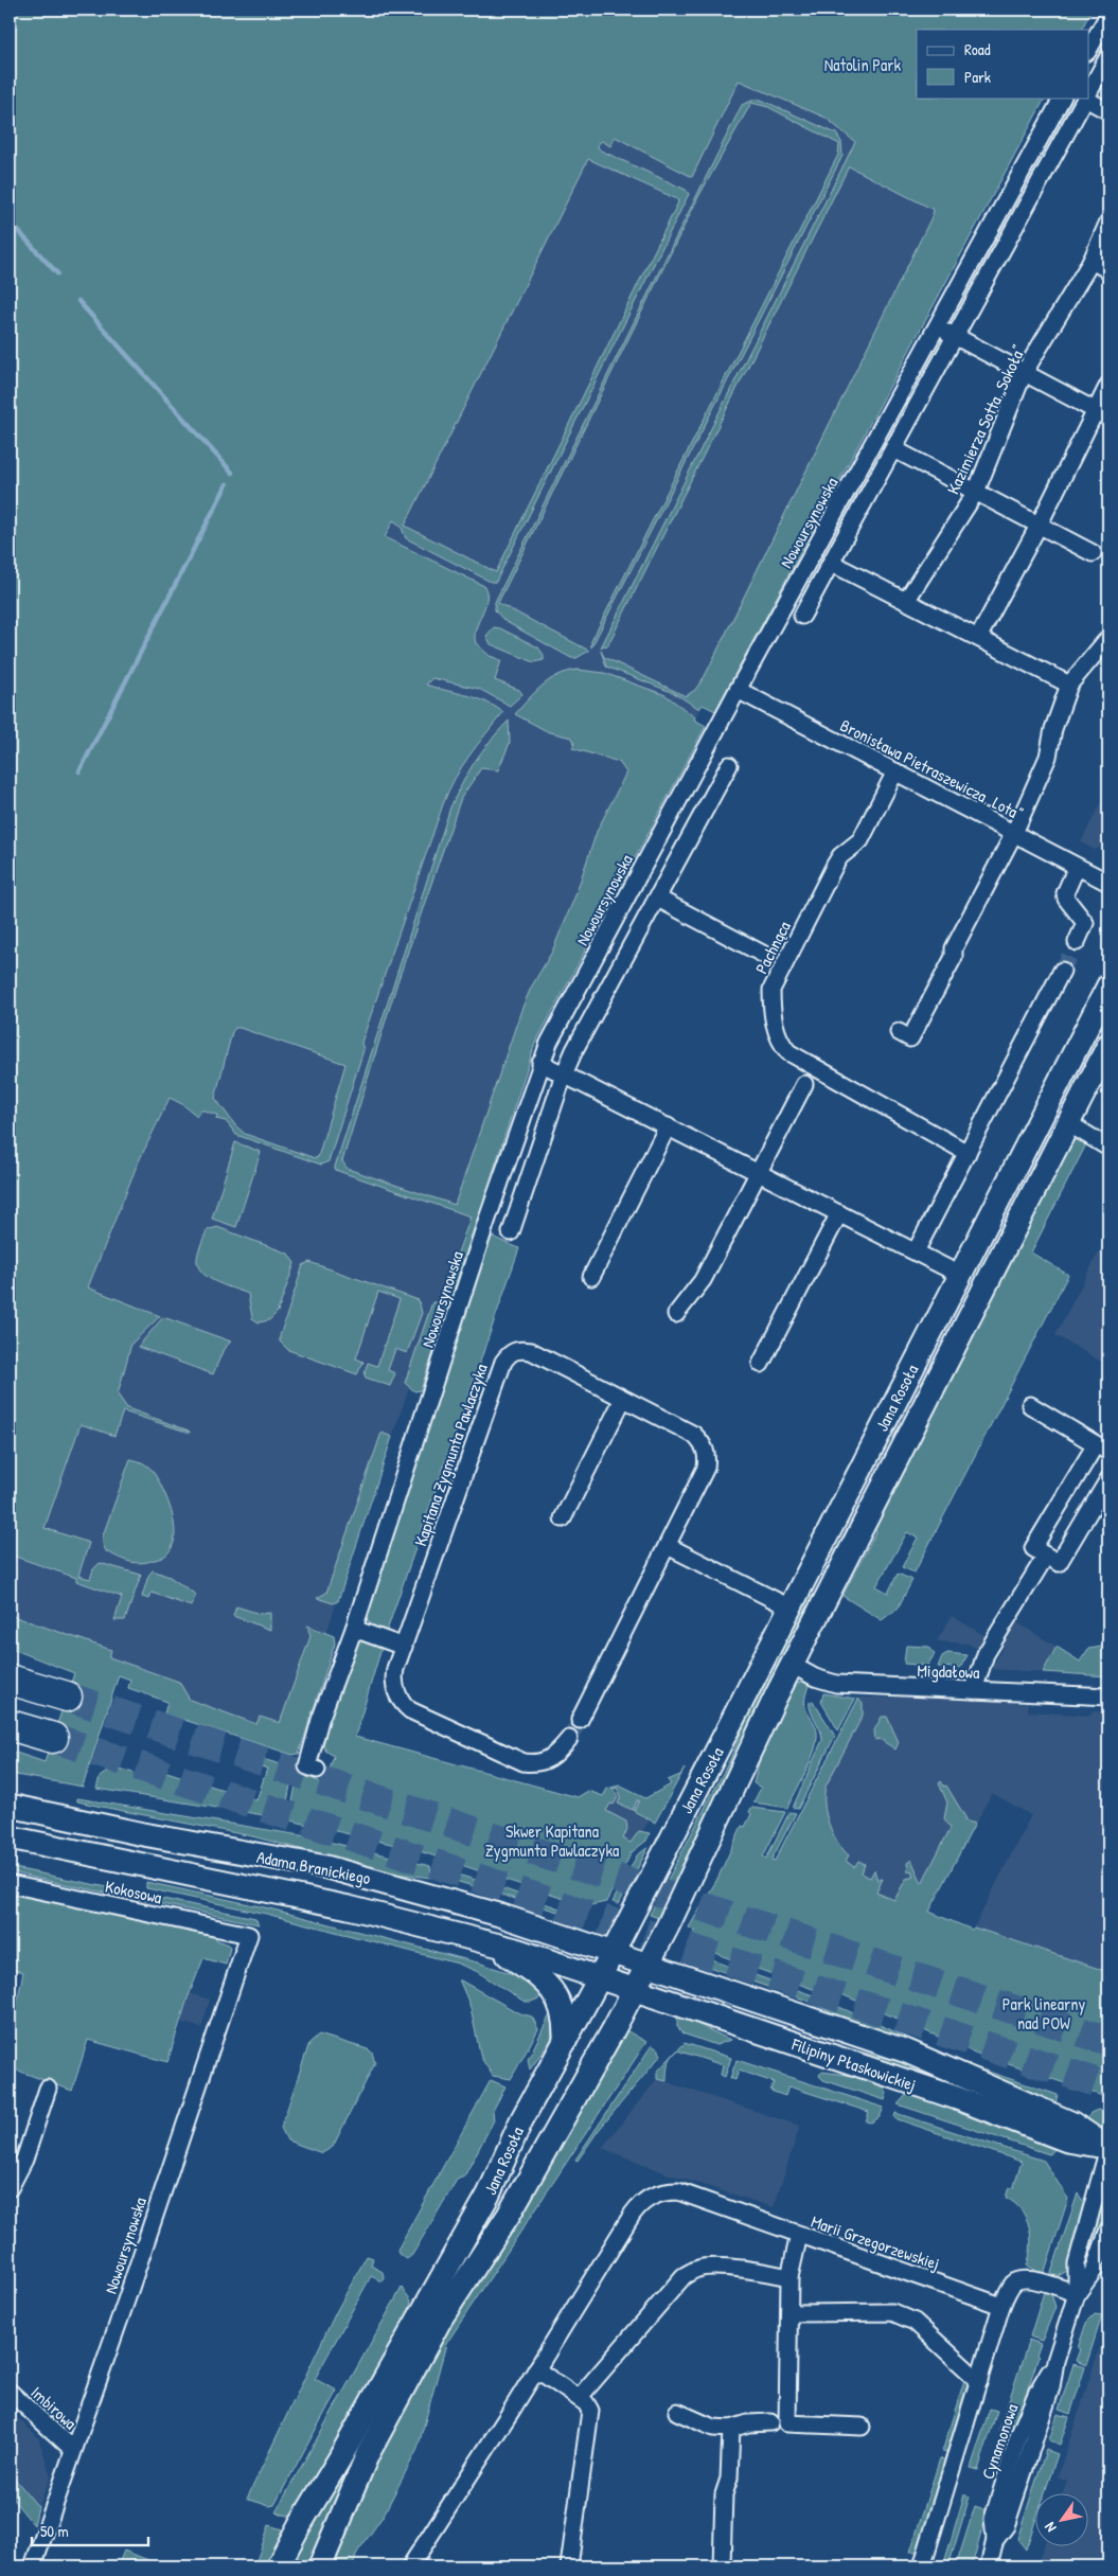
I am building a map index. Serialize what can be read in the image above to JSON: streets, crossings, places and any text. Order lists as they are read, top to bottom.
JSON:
{
  "streets": {
    "main road": ["Jana Rosoła", "Adama Branickiego", "Filipiny Płaskowickiej"],
    "street": [
      "Kazimierza Sotta „Sokoła”",
      "Nowoursynowska",
      "Bronisława Pietraszewicza „Lota”",
      "Pachnąca",
      "Kapitana Zygmunta Pawlaczyka",
      "Migdałowa",
      "Kokosowa",
      "Marii Grzegorzewskiej",
      "Imbirowa",
      "Cynamonowa"
    ]
  },
  "crossings": [
    ["Nowoursynowska", "Bronisława Pietraszewicza „Lota”"],
    ["Nowoursynowska", "Kokosowa"],
    ["Nowoursynowska", "Imbirowa"],
    ["Bronisława Pietraszewicza „Lota”", "Pachnąca"],
    ["Jana Rosoła", "Migdałowa"],
    ["Jana Rosoła", "Adama Branickiego"],
    ["Jana Rosoła", "Filipiny Płaskowickiej"],
    ["Adama Branickiego", "Filipiny Płaskowickiej"],
    ["Filipiny Płaskowickiej", "Cynamonowa"]
  ],
  "parks": ["Natolin Park", "Skwer Kapitana Zygmunta Pawlaczyka", "Park linearny nad POW"],
  "legend": ["Road", "Park"],
  "scale_bar": "50 m",
  "north": "bottom left"
}
